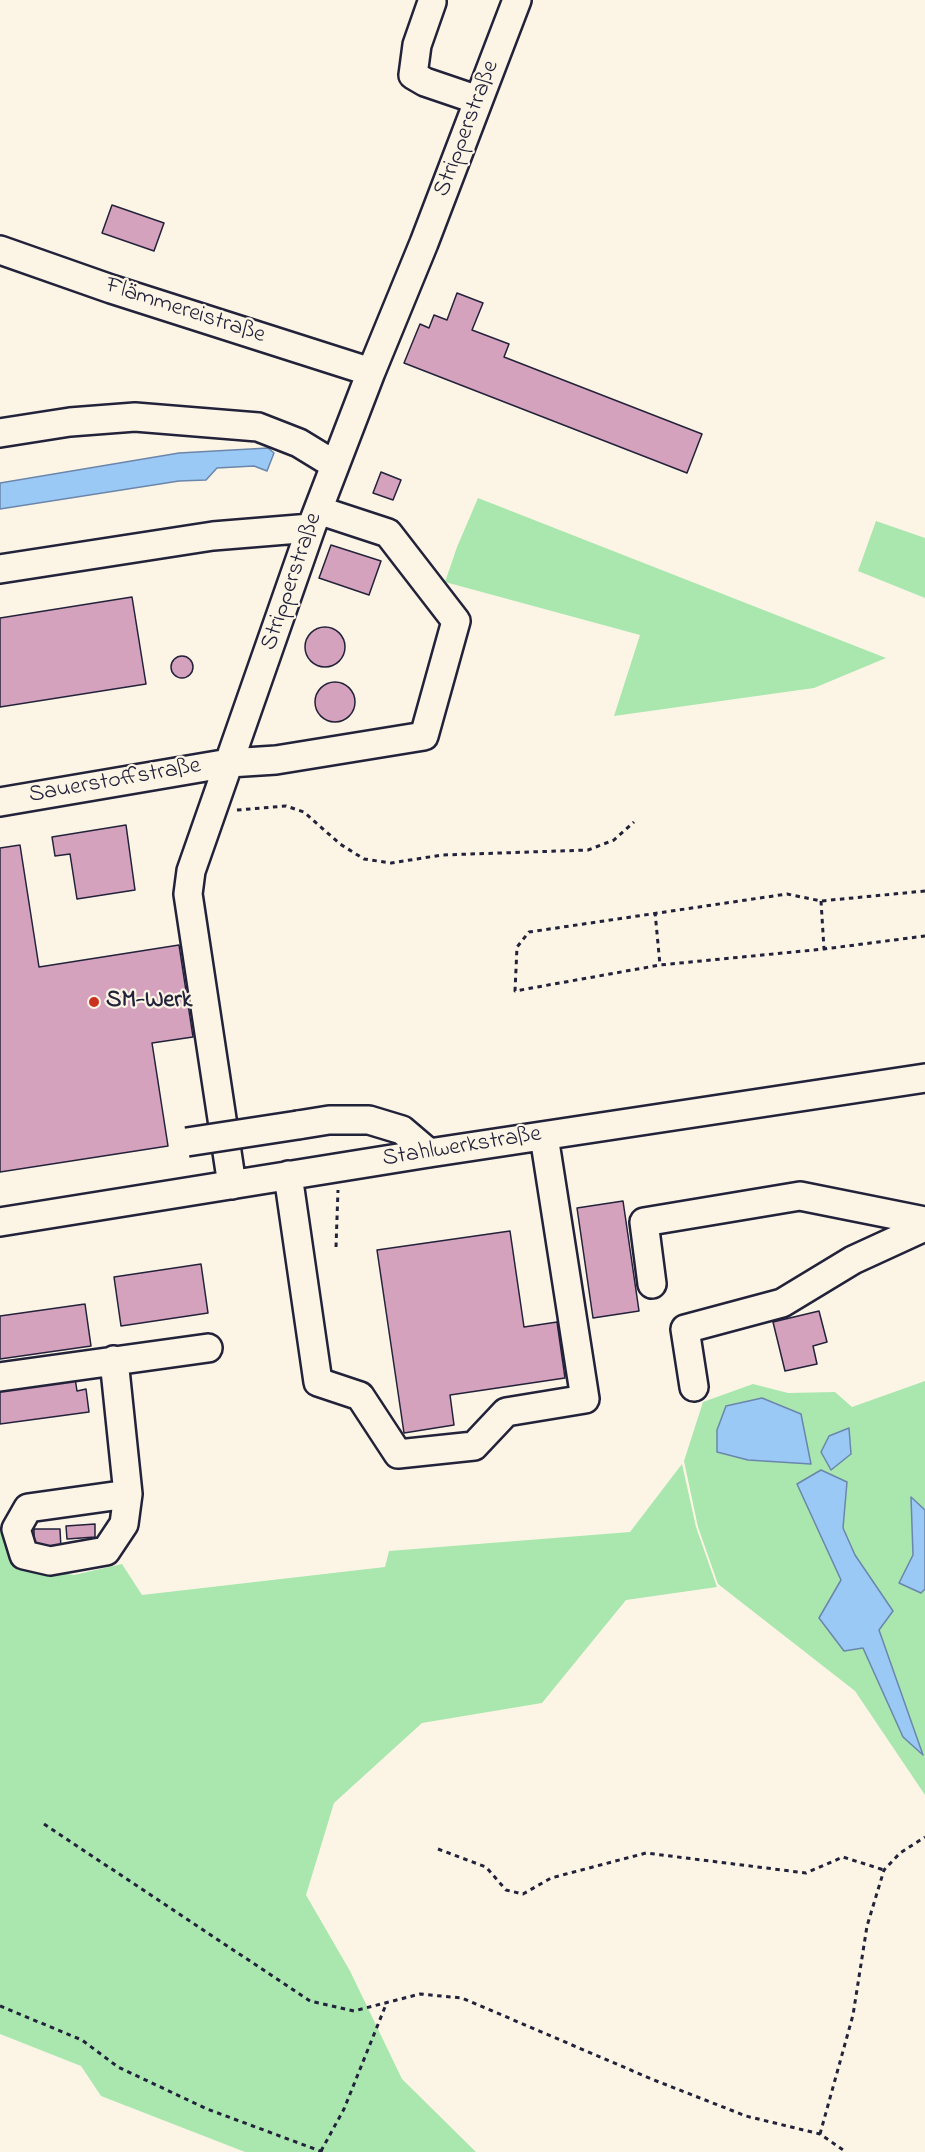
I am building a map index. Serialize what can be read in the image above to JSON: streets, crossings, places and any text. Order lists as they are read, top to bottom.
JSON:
{
  "streets": {
    "street": [
      "Stripperstraße",
      "Flämmereistraße",
      "Sauerstoffstraße",
      "Stahlwerkstraße"
    ]
  },
  "crossings": [
    ["Stripperstraße", "Flämmereistraße"],
    ["Stripperstraße", "Sauerstoffstraße"],
    ["Stripperstraße", "Stahlwerkstraße"]
  ],
  "places": ["SM-Werk"]
}
